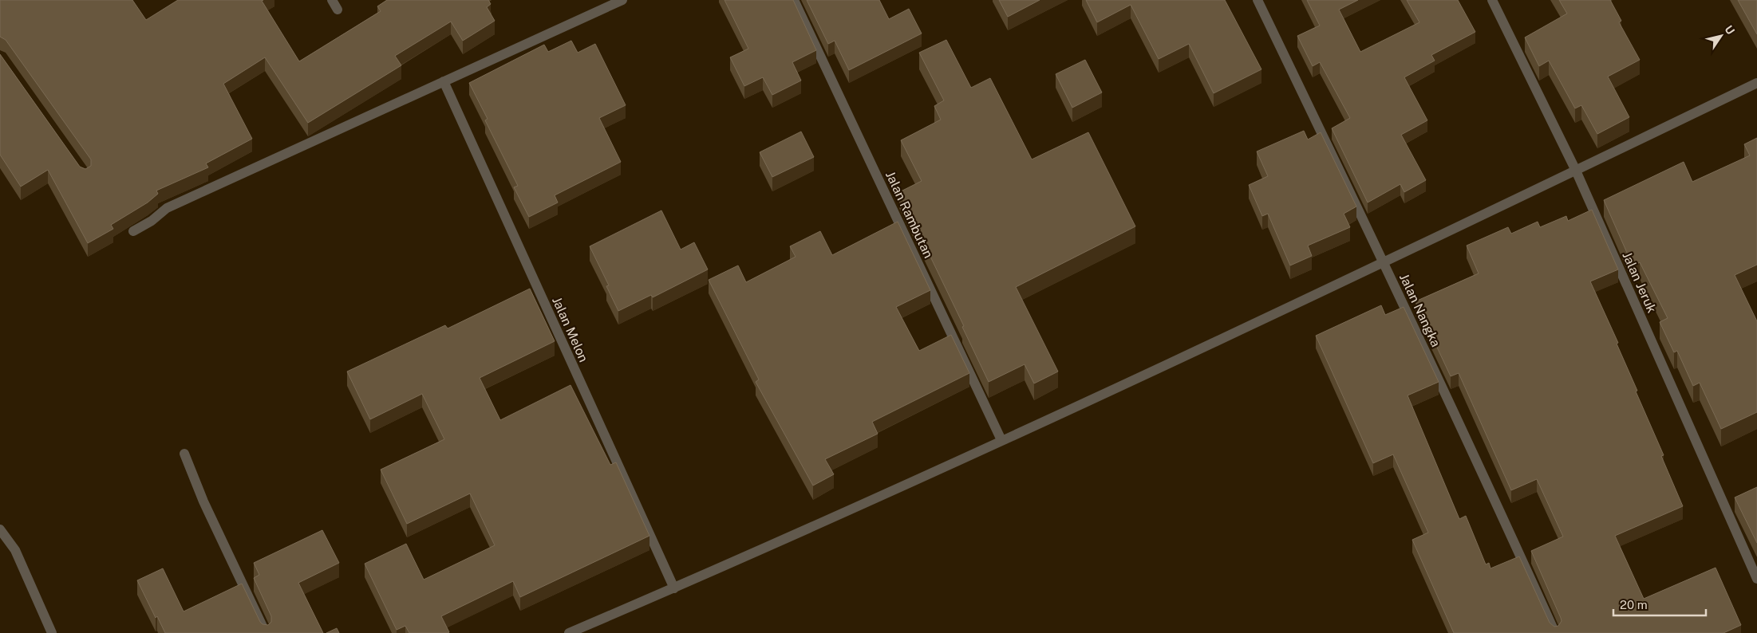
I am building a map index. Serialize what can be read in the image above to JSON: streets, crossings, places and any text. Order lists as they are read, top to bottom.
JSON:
{
  "streets": {
    "street": [
      "Jalan Rambutan",
      "Jalan Jeruk",
      "Jalan Nangka",
      "Jalan Melon"
    ]
  },
  "scale_bar": "20 m",
  "north": "top right"
}
